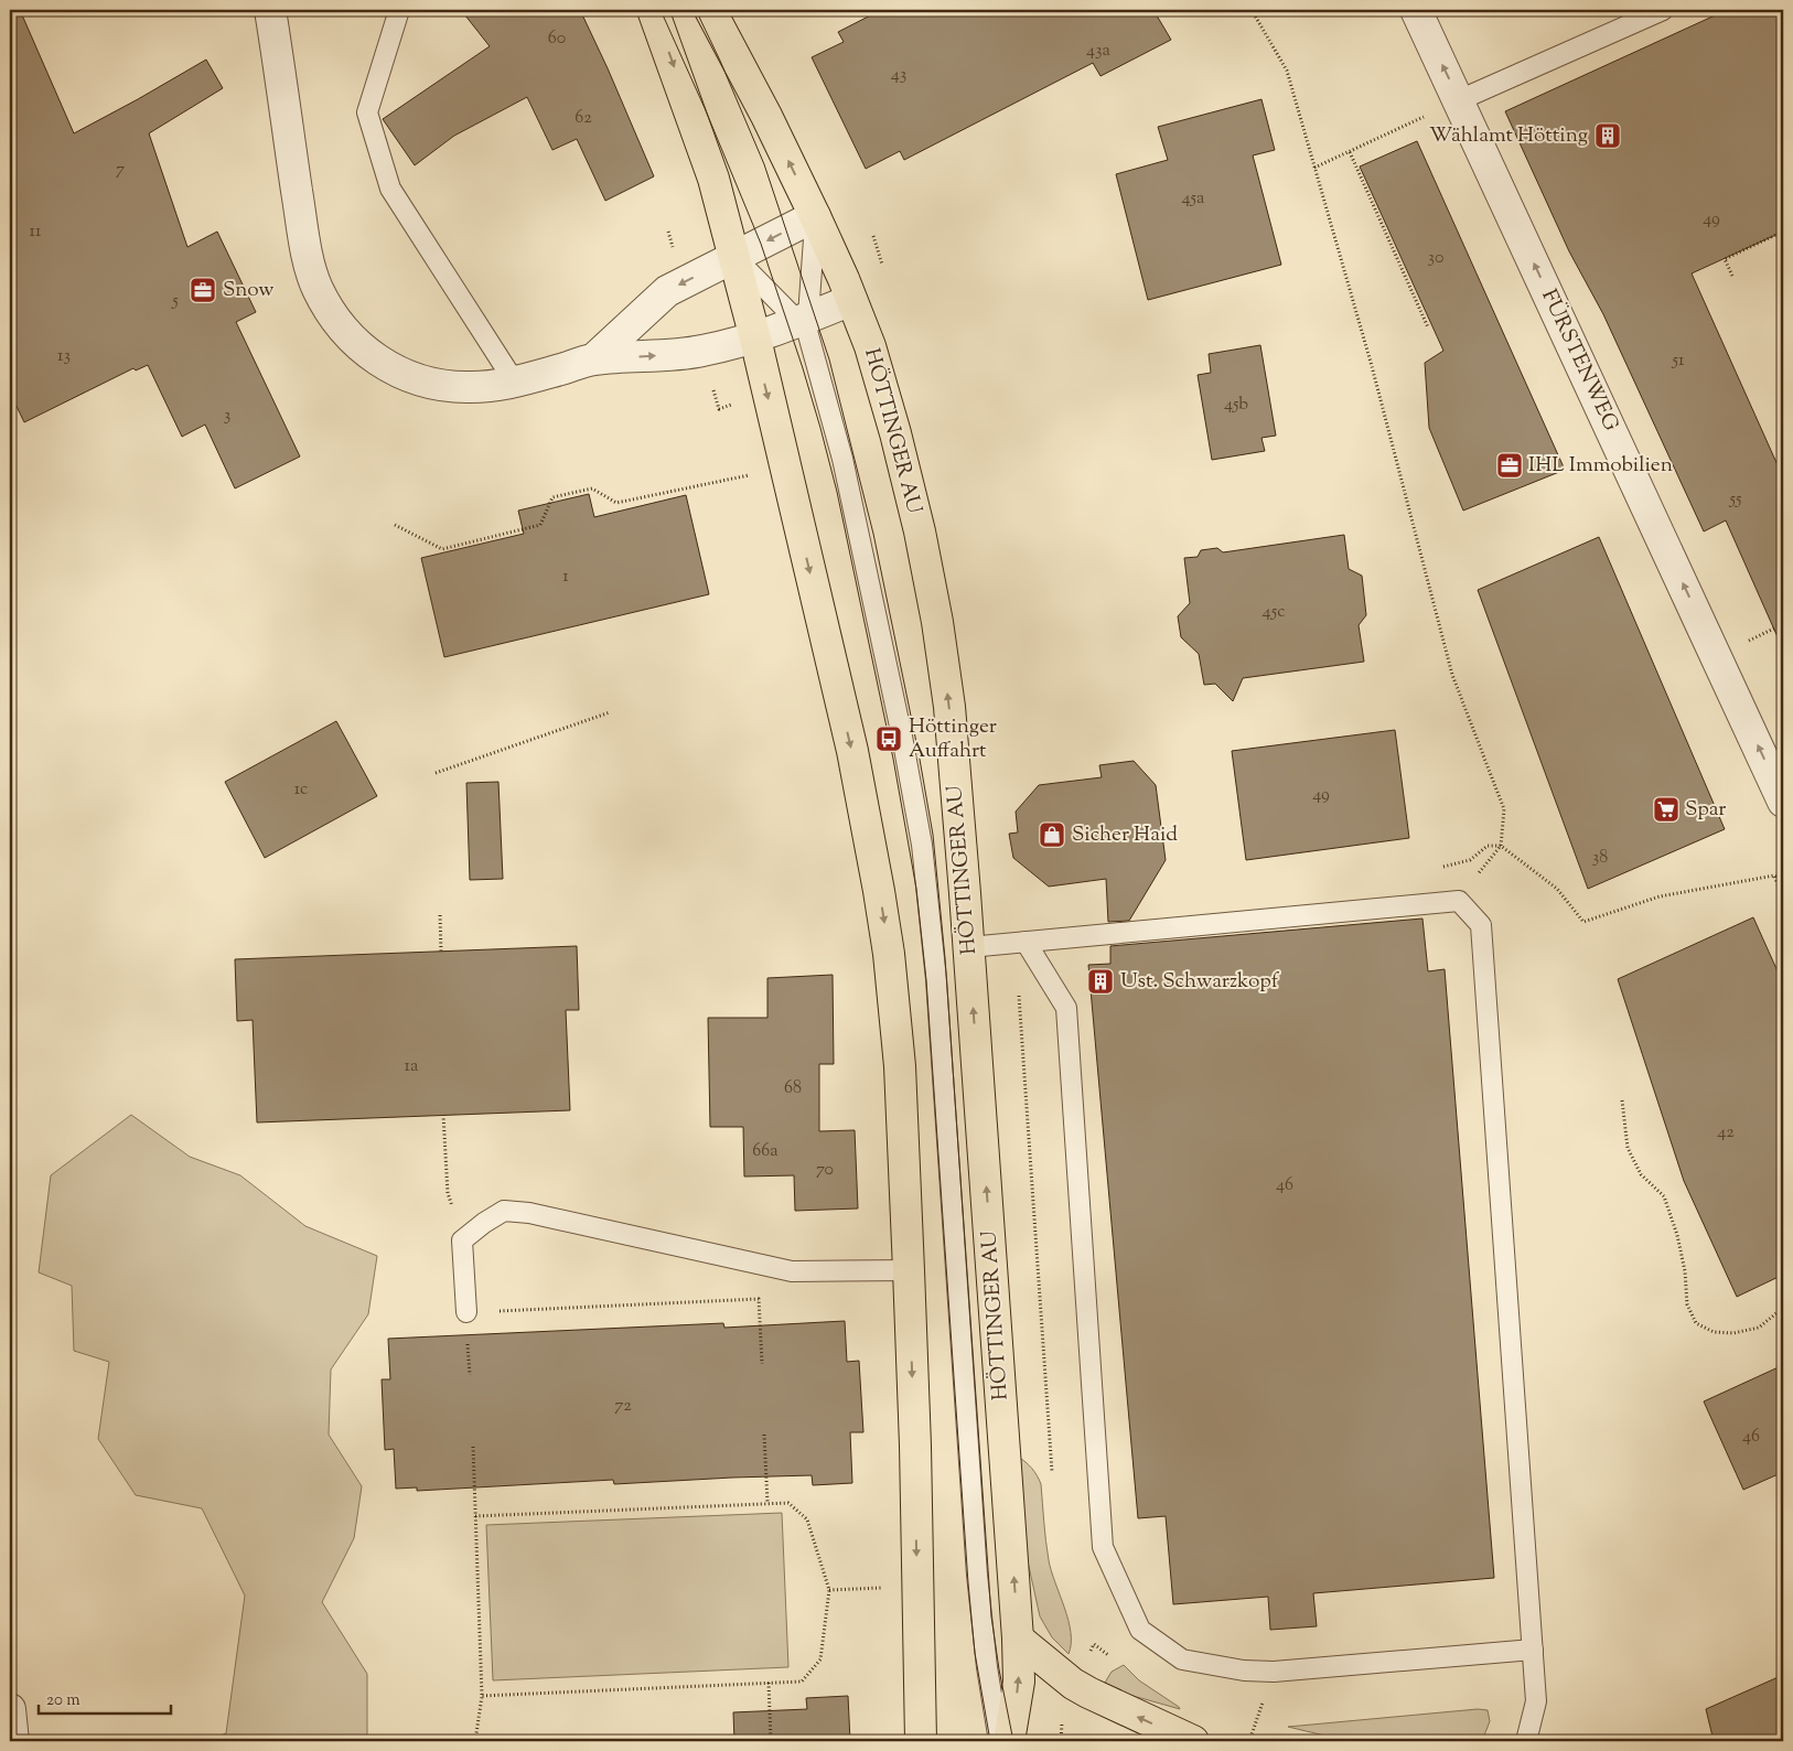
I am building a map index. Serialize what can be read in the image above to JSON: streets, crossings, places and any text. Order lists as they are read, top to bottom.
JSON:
{
  "streets": {
    "main road": ["HÖTTINGER AU"],
    "street": ["FÜRSTENWEG"]
  },
  "one_way": ["FÜRSTENWEG"],
  "places": {
    "building": ["Wählamt Hötting", "Ust. Schwarzkopf"],
    "office": ["Snow", "IHL Immobilien"],
    "bus stop": ["Höttinger Auffahrt"],
    "supermarket": ["Spar"],
    "shop": ["Sicher Haid"]
  },
  "house_numbers": [
    "60",
    "43a",
    "43",
    "62",
    "7",
    "45a",
    "49",
    "11",
    "30",
    "5",
    "13",
    "51",
    "45b",
    "3",
    "55",
    "1",
    "45c",
    "1c",
    "49",
    "38",
    "1a",
    "68",
    "42",
    "66a",
    "70",
    "46",
    "72",
    "46"
  ],
  "scale_bar": "20 m"
}
